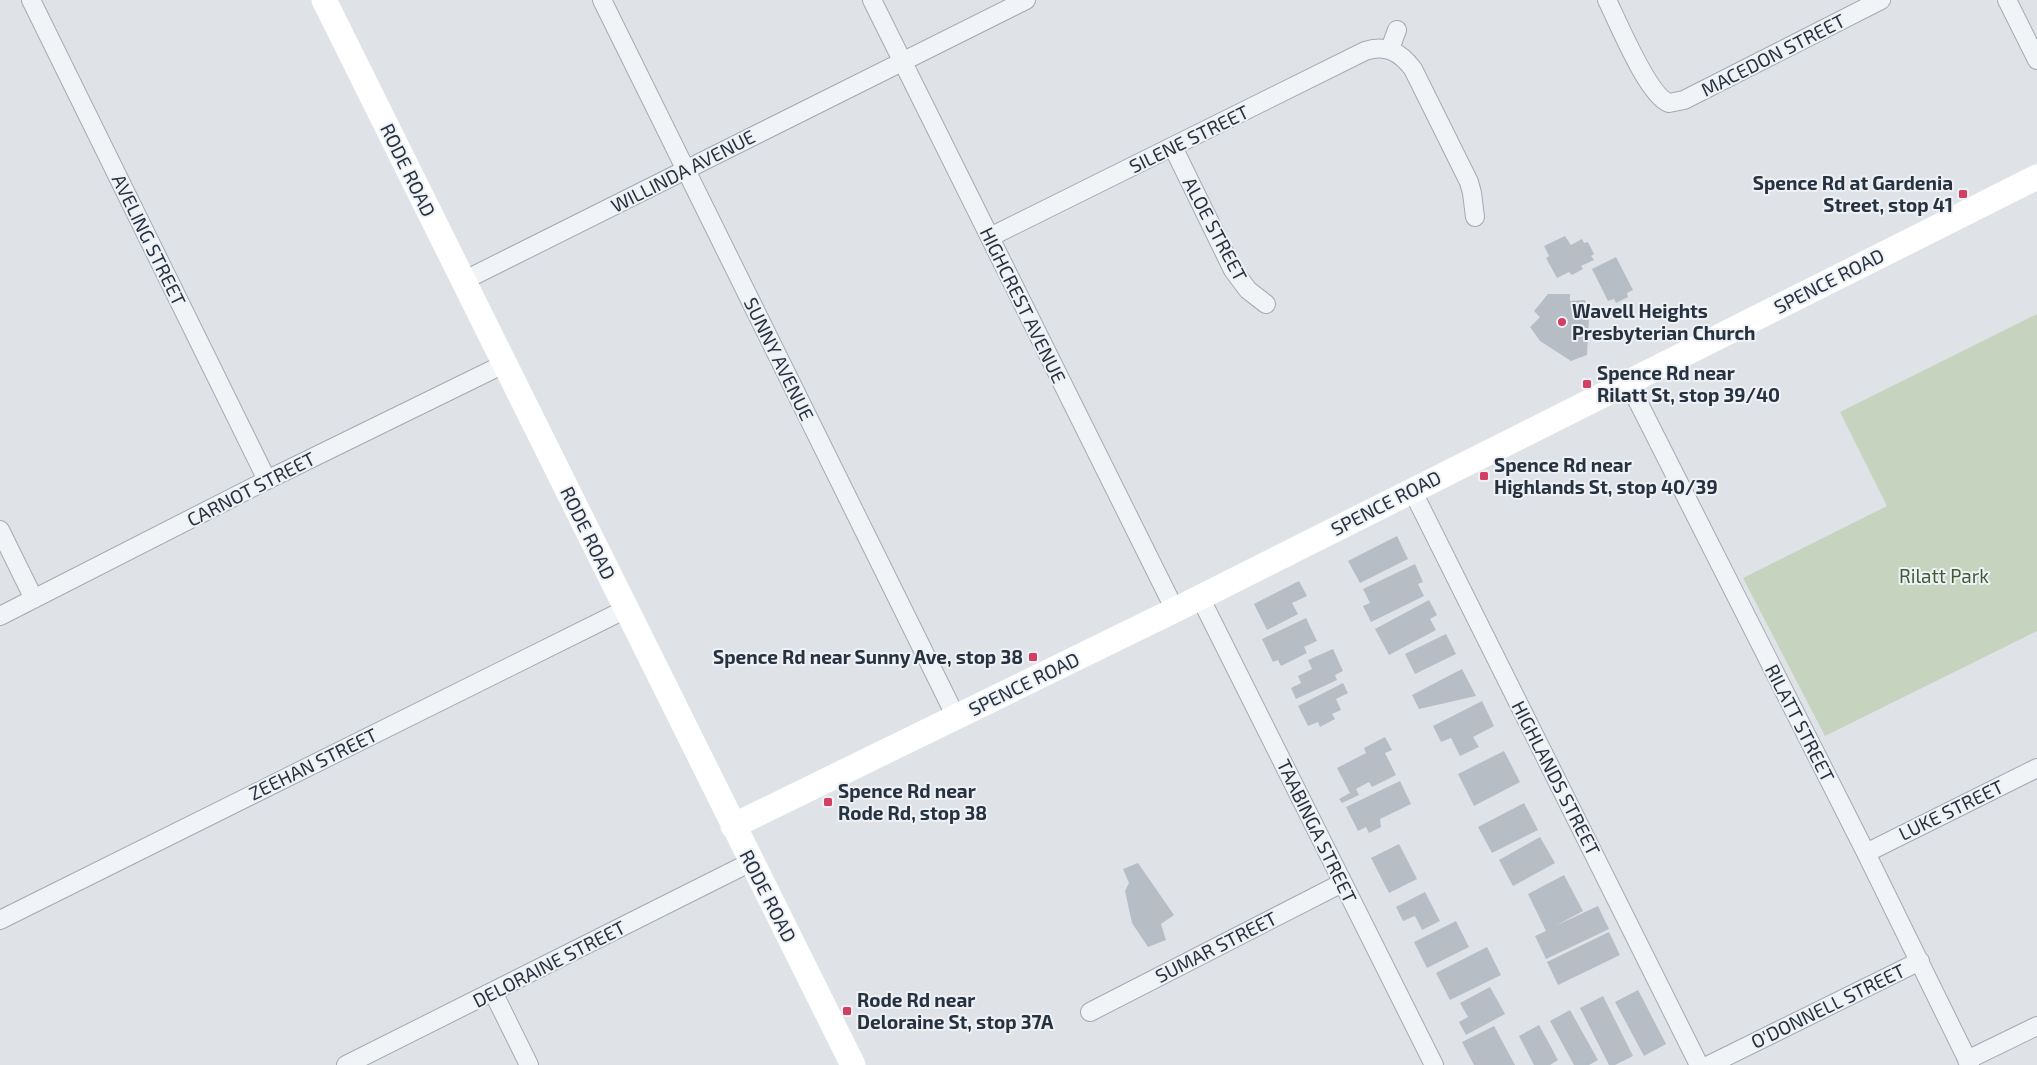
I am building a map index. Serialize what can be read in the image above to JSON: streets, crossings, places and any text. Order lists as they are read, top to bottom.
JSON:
{
  "streets": {
    "street": [
      "MACEDON STREET",
      "SILENE STREET",
      "RODE ROAD",
      "WILLINDA AVENUE",
      "ALOE STREET",
      "AVELING STREET",
      "SPENCE ROAD",
      "HIGHCREST AVENUE",
      "SUNNY AVENUE",
      "CARNOT STREET",
      "RILATT STREET",
      "ZEEHAN STREET",
      "HIGHLANDS STREET",
      "LUKE STREET",
      "TAABINGA STREET",
      "SUMAR STREET",
      "DELORAINE STREET",
      "O'DONNELL STREET"
    ]
  },
  "crossings": [
    ["SILENE STREET", "ALOE STREET"],
    ["SILENE STREET", "HIGHCREST AVENUE"],
    ["RODE ROAD", "WILLINDA AVENUE"],
    ["RODE ROAD", "SPENCE ROAD"],
    ["RODE ROAD", "CARNOT STREET"],
    ["RODE ROAD", "ZEEHAN STREET"],
    ["RODE ROAD", "DELORAINE STREET"],
    ["WILLINDA AVENUE", "HIGHCREST AVENUE"],
    ["WILLINDA AVENUE", "SUNNY AVENUE"],
    ["AVELING STREET", "CARNOT STREET"],
    ["SPENCE ROAD", "HIGHCREST AVENUE"],
    ["SPENCE ROAD", "SUNNY AVENUE"],
    ["SPENCE ROAD", "RILATT STREET"],
    ["SPENCE ROAD", "HIGHLANDS STREET"],
    ["SPENCE ROAD", "TAABINGA STREET"],
    ["RILATT STREET", "LUKE STREET"],
    ["RILATT STREET", "O'DONNELL STREET"],
    ["TAABINGA STREET", "SUMAR STREET"]
  ],
  "parks": ["Rilatt Park"],
  "places": {
    "transit": [
      "Spence Rd at Gardenia Street, stop 41",
      "Spence Rd near Rilatt St, stop 39/40",
      "Spence Rd near Highlands St, stop 40/39",
      "Spence Rd near Sunny Ave, stop 38",
      "Spence Rd near Rode Rd, stop 38",
      "Rode Rd near Deloraine St, stop 37A"
    ],
    "other": ["Wavell Heights Presbyterian Church"]
  }
}
